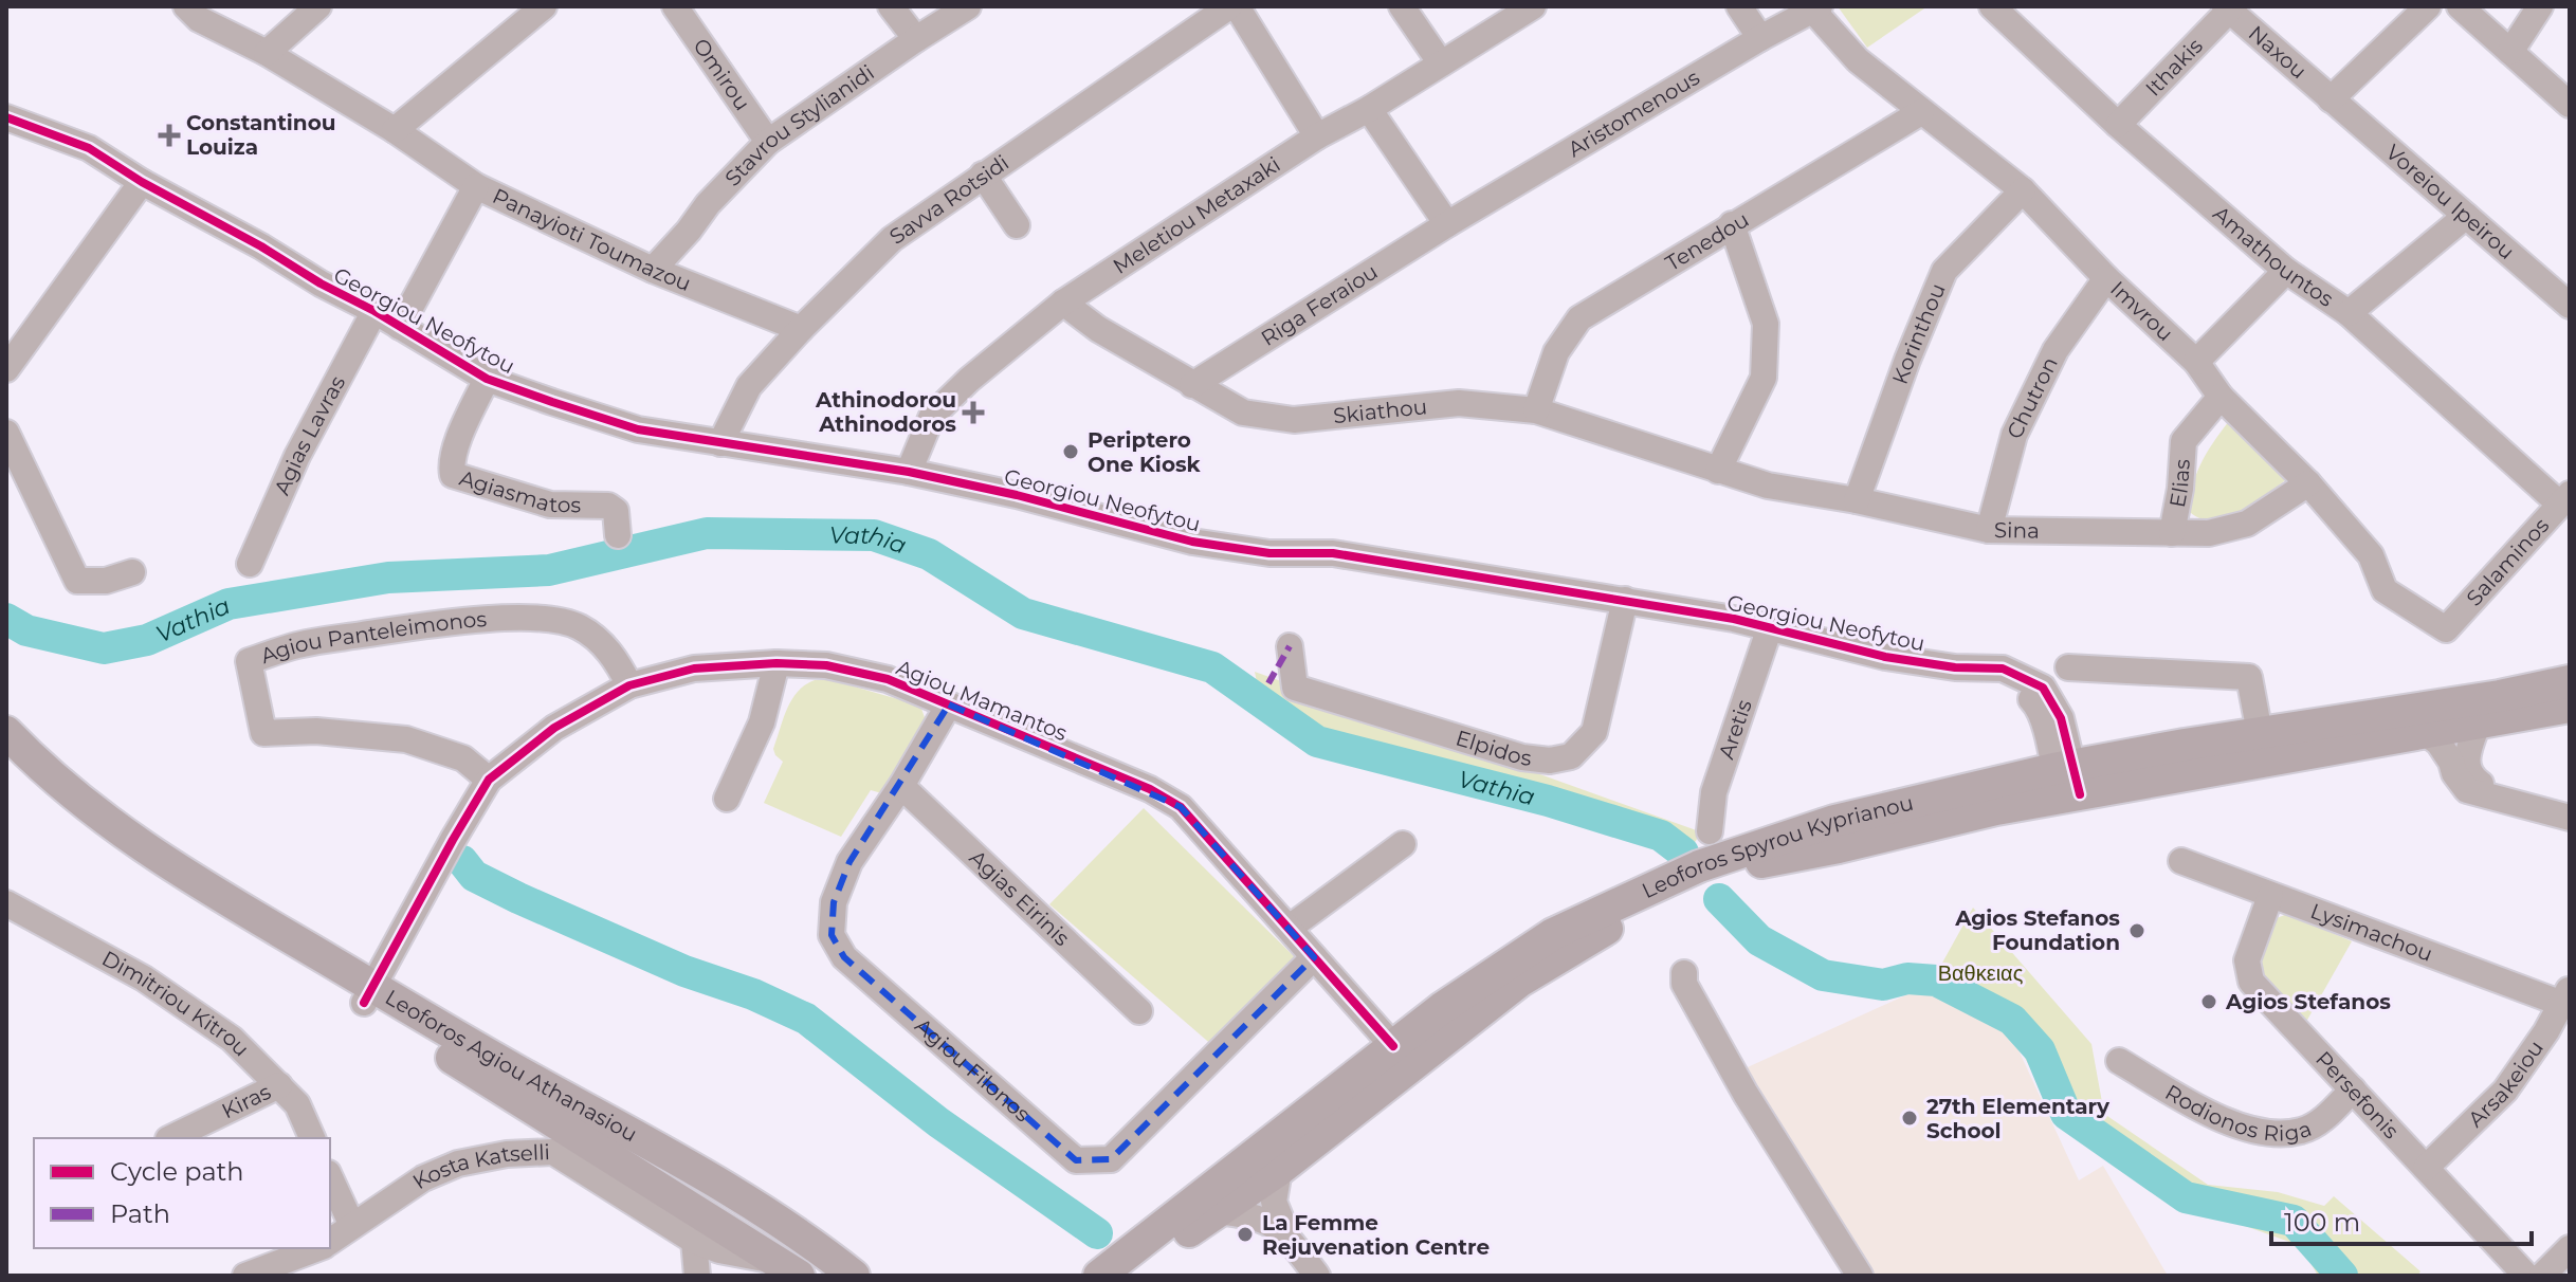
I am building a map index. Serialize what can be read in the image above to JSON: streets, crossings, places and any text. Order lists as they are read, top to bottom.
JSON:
{
  "streets": {
    "main road": ["Leoforos Spyrou Kyprianou", "Leoforos Agiou Athanasiou"],
    "street": [
      "Naxou",
      "Ithakis",
      "Omirou",
      "Aristomenous",
      "Stavrou Stylianidi",
      "Savva Rotsidi",
      "Voreiou Ipeirou",
      "Meletiou Metaxaki",
      "Panayioti Toumazou",
      "Tenedou",
      "Amathountos",
      "Riga Feraiou",
      "Imvrou",
      "Georgiou Neofytou",
      "Korinthou",
      "Chutron",
      "Skiathou",
      "Agias Lavras",
      "Elias",
      "Agiasmatos",
      "Sina",
      "Salaminos",
      "Agiou Panteleimonos",
      "Agiou Mamantos",
      "Aretis",
      "Elpidos",
      "Agias Eirinis",
      "Lysimachou",
      "Dimitriou Kitrou",
      "Agiou Filonos",
      "Arsakeiou",
      "Persefonis",
      "Kiras",
      "Rodionos Riga",
      "Kosta Katselli"
    ]
  },
  "crossings": [
    ["Naxou", "Ithakis"],
    ["Naxou", "Voreiou Ipeirou"],
    ["Ithakis", "Amathountos"],
    ["Omirou", "Stavrou Stylianidi"],
    ["Aristomenous", "Riga Feraiou"],
    ["Aristomenous", "Imvrou"],
    ["Stavrou Stylianidi", "Panayioti Toumazou"],
    ["Savva Rotsidi", "Panayioti Toumazou"],
    ["Savva Rotsidi", "Georgiou Neofytou"],
    ["Meletiou Metaxaki", "Georgiou Neofytou"],
    ["Meletiou Metaxaki", "Skiathou"],
    ["Tenedou", "Imvrou"],
    ["Tenedou", "Skiathou"],
    ["Amathountos", "Salaminos"],
    ["Riga Feraiou", "Skiathou"],
    ["Imvrou", "Korinthou"],
    ["Imvrou", "Chutron"],
    ["Imvrou", "Elias"],
    ["Imvrou", "Sina"],
    ["Imvrou", "Salaminos"],
    ["Georgiou Neofytou", "Agias Lavras"],
    ["Georgiou Neofytou", "Agiasmatos"],
    ["Georgiou Neofytou", "Aretis"],
    ["Georgiou Neofytou", "Elpidos"],
    ["Georgiou Neofytou", "Leoforos Spyrou Kyprianou"],
    ["Korinthou", "Sina"],
    ["Chutron", "Sina"],
    ["Skiathou", "Sina"],
    ["Elias", "Sina"],
    ["Agiou Panteleimonos", "Agiou Mamantos"],
    ["Agiou Mamantos", "Leoforos Spyrou Kyprianou"],
    ["Agiou Mamantos", "Leoforos Agiou Athanasiou"],
    ["Agiou Mamantos", "Agiou Filonos"],
    ["Agias Eirinis", "Agiou Filonos"],
    ["Lysimachou", "Arsakeiou"],
    ["Lysimachou", "Persefonis"],
    ["Dimitriou Kitrou", "Kiras"],
    ["Leoforos Agiou Athanasiou", "Kosta Katselli"],
    ["Arsakeiou", "Persefonis"],
    ["Persefonis", "Rodionos Riga"]
  ],
  "water": ["Vathia"],
  "parks": ["Βαθκειας"],
  "places": {
    "health": ["Constantinou Louiza", "Athinodorou Athinodoros"],
    "other": [
      "Periptero One Kiosk",
      "Agios Stefanos Foundation",
      "Agios Stefanos",
      "27th Elementary School",
      "La Femme Rejuvenation Centre"
    ]
  },
  "legend": ["Cycle path", "Path"],
  "scale_bar": "100 m"
}
